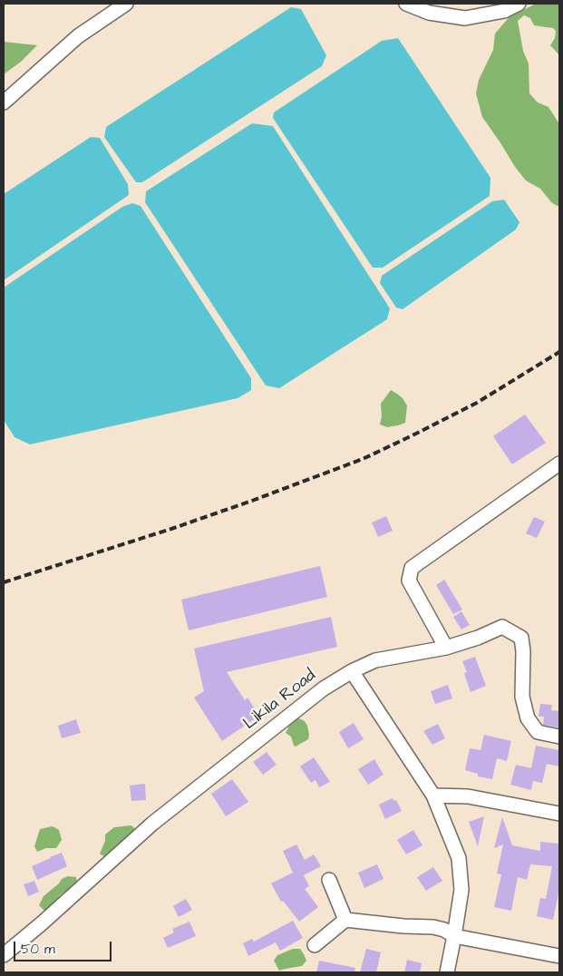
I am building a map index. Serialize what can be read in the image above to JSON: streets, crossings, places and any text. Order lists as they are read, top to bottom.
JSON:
{
  "streets": {
    "street": ["Likila Road"]
  },
  "scale_bar": "50 m"
}
